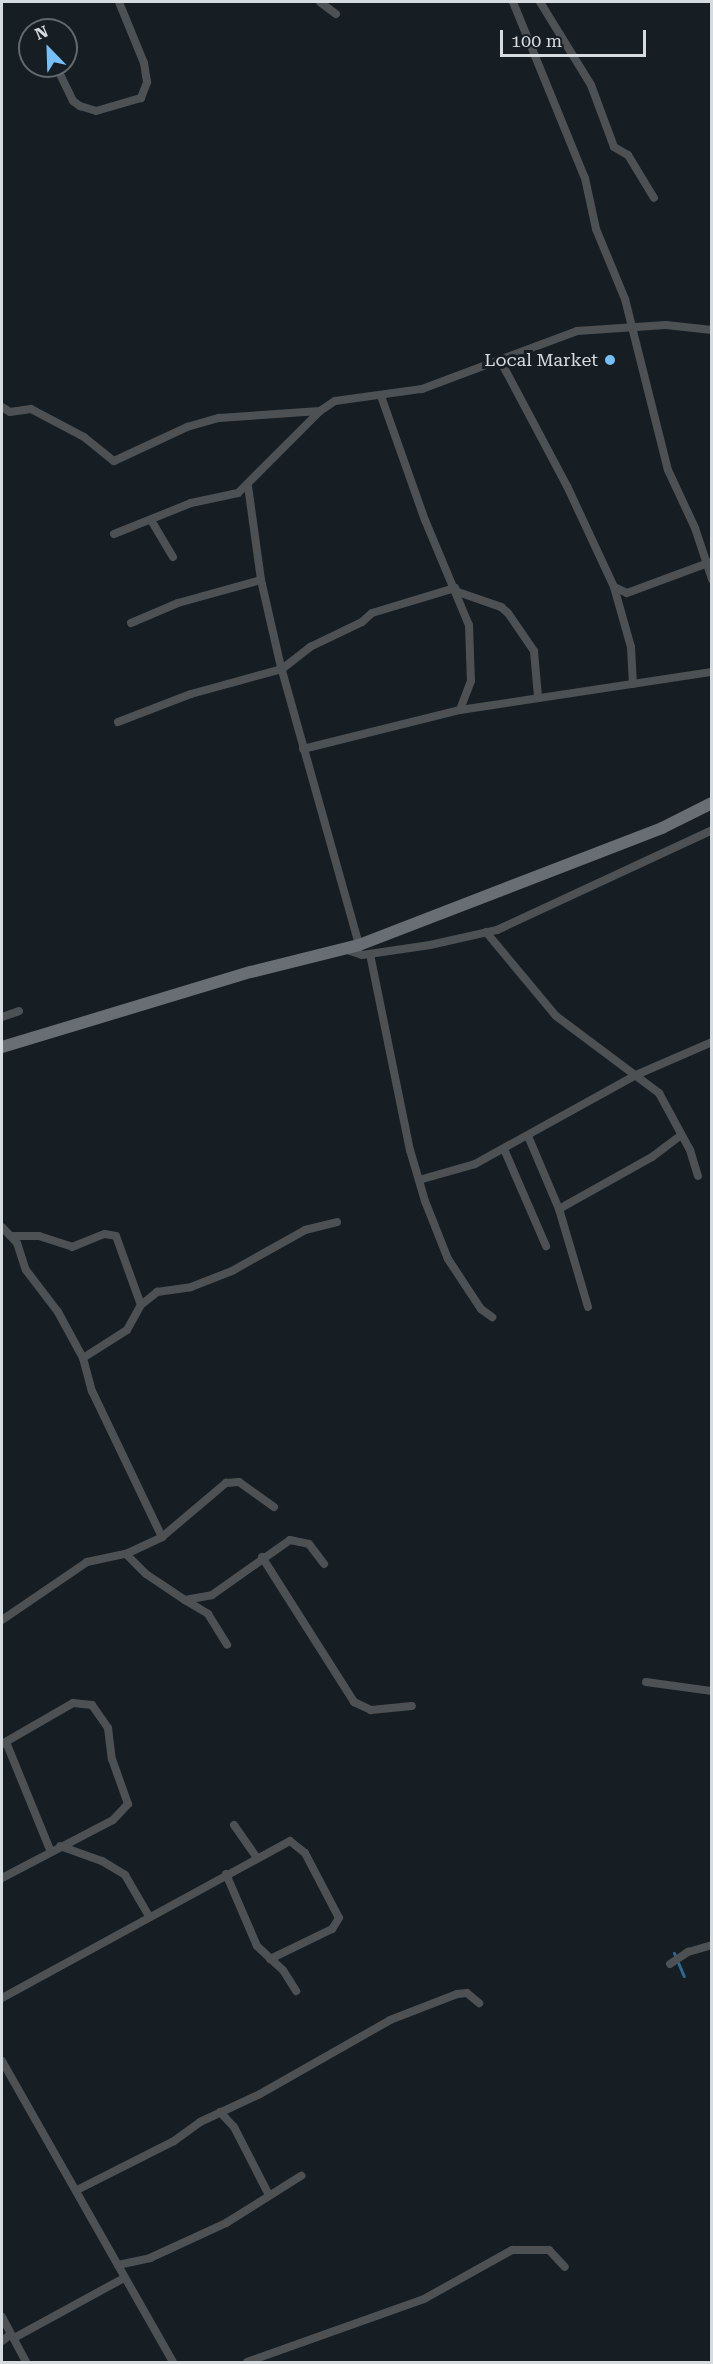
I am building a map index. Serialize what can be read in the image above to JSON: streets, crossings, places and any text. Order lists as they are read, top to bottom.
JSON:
{
  "places": ["Local Market"],
  "scale_bar": "100 m",
  "north": "top left"
}
